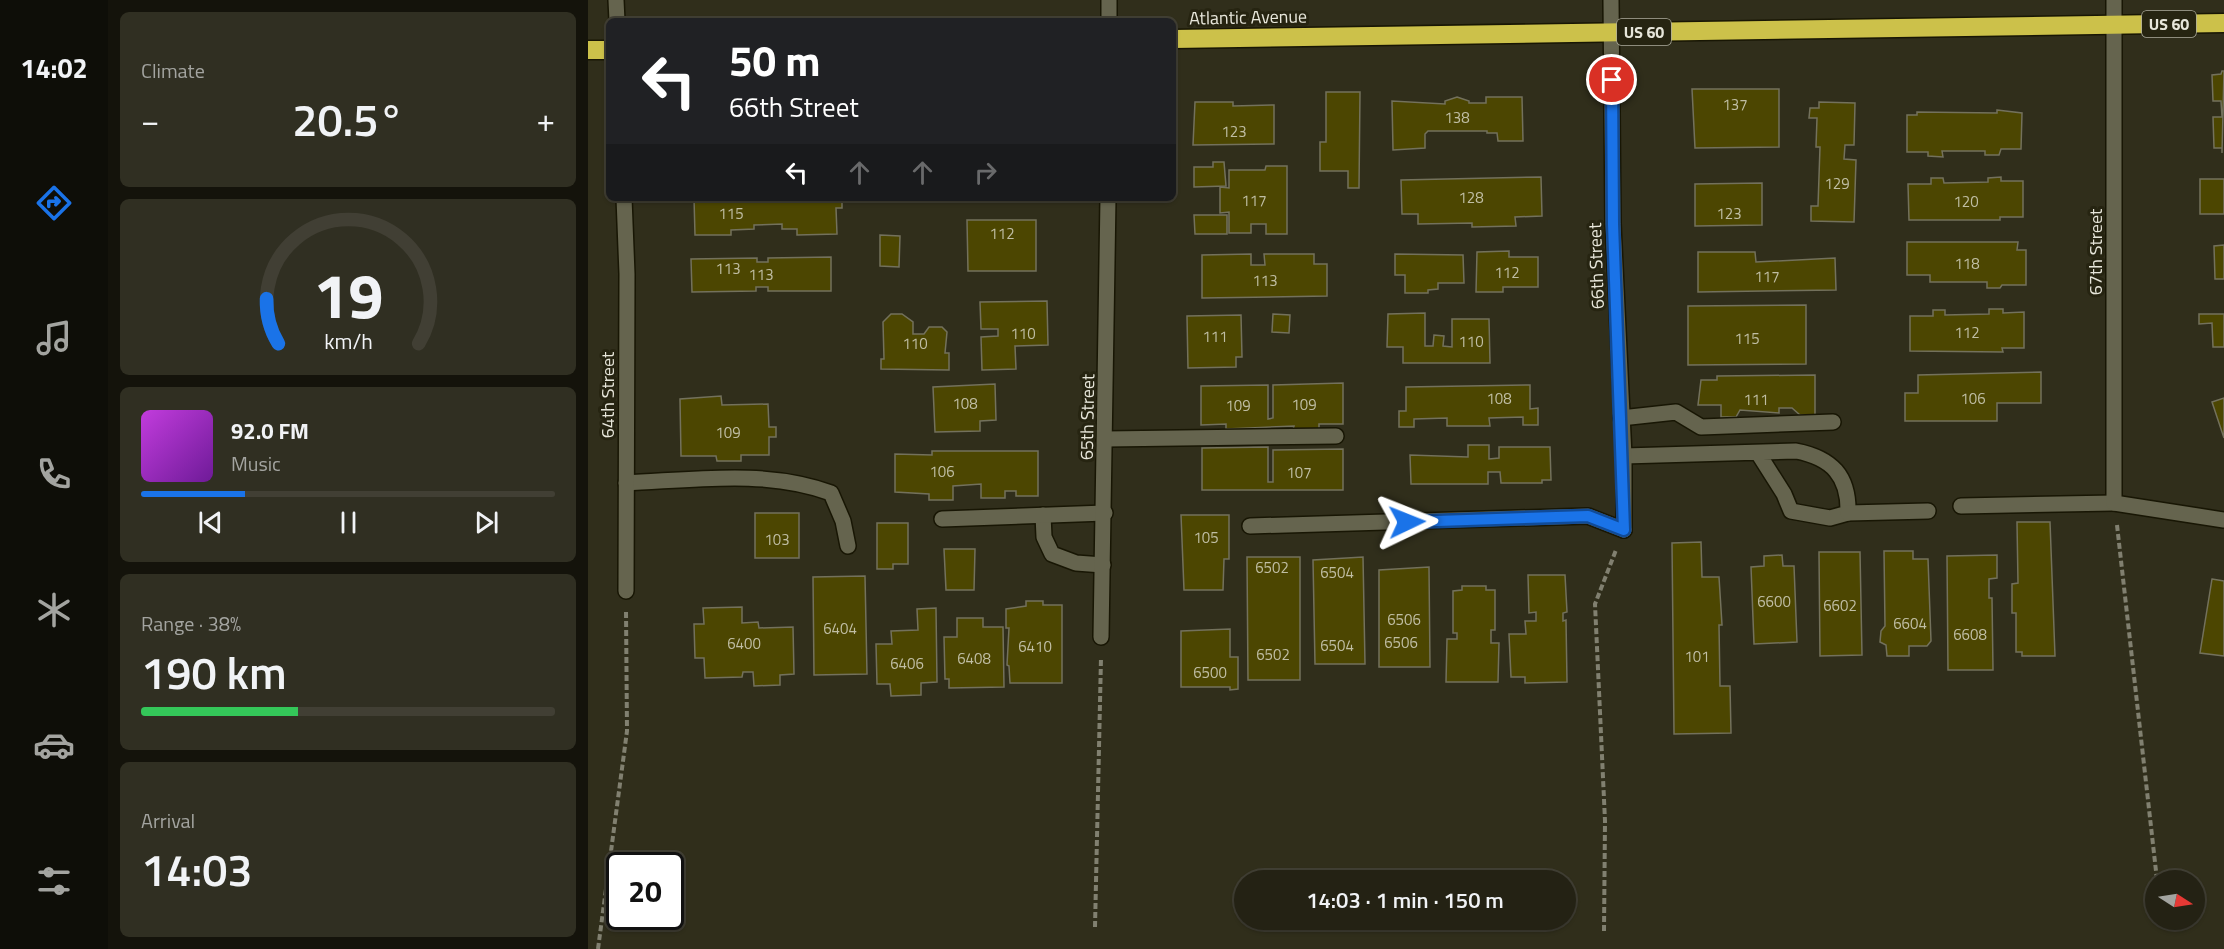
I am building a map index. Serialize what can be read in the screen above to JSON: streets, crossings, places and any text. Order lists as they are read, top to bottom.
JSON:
{
  "streets": {
    "highway": ["Atlantic Avenue", "US 60"],
    "street": [
      "67th Street",
      "66th Street",
      "64th Street",
      "65th Street"
    ]
  },
  "crossings": [
    ["Atlantic Avenue", "67th Street"],
    ["Atlantic Avenue", "66th Street"]
  ],
  "house_numbers": [
    "137",
    "138",
    "123",
    "129",
    "128",
    "117",
    "120",
    "115",
    "123",
    "112",
    "118",
    "113",
    "112",
    "113",
    "117",
    "113",
    "112",
    "110",
    "111",
    "115",
    "110",
    "110",
    "108",
    "106",
    "111",
    "108",
    "109",
    "109",
    "109",
    "106",
    "107",
    "105",
    "103",
    "6502",
    "6504",
    "6600",
    "6602",
    "6506",
    "6604",
    "6404",
    "6608",
    "6506",
    "6400",
    "6504",
    "6410",
    "6502",
    "101",
    "6408",
    "6406",
    "6500"
  ],
  "north": "right",
  "page": {
    "tabs": "14:02",
    "tile": [
      "Climate",
      ["Range · 38%", "190 km"],
      ["Arrival", "14:03"]
    ],
    "turn": ["50 m", "66th Street"],
    "heat": ["−", "20.5°", "+"],
    "song": ["92.0 FM", "Music"],
    "limit": "20",
    "trip": "14:03 · 1 min · 150 m",
    "gauge": ["19", "km/h"]
  }
}
